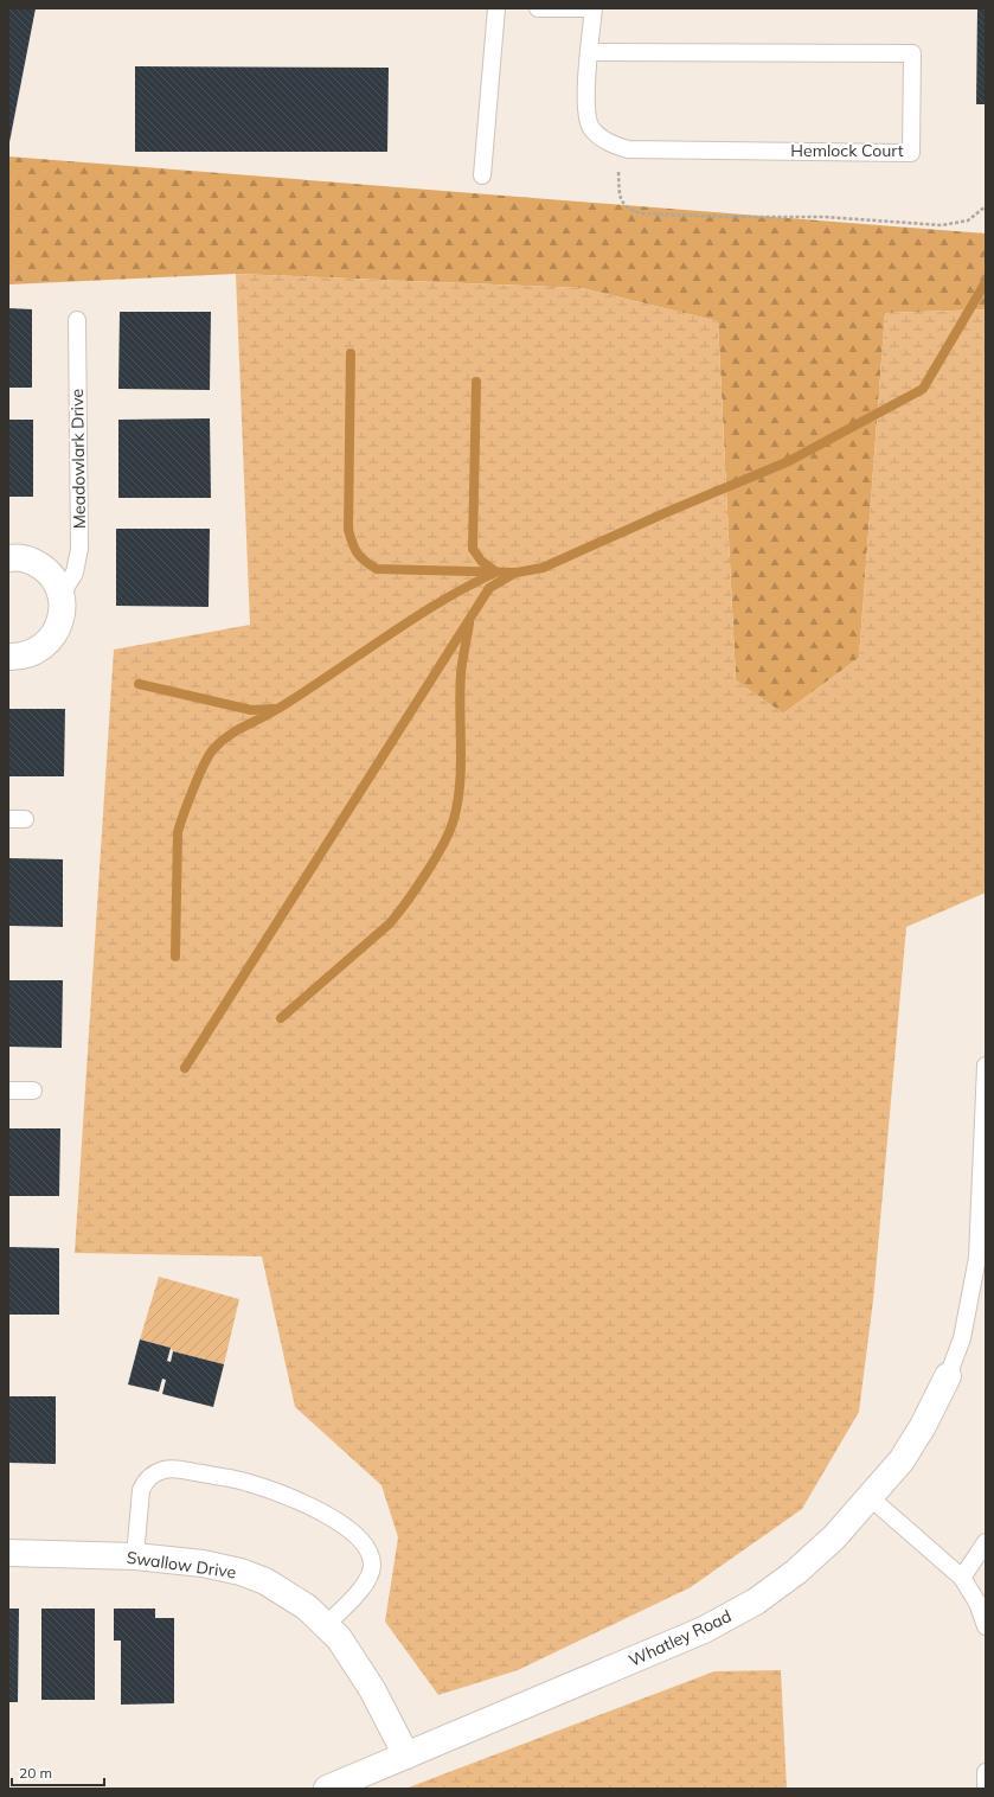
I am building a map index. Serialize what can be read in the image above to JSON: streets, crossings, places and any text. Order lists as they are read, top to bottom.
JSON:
{
  "streets": {
    "street": ["Meadowlark Drive", "Swallow Drive", "Whatley Road"],
    "lane": ["Hemlock Court"]
  },
  "crossings": [
    ["Swallow Drive", "Whatley Road"]
  ],
  "scale_bar": "20 m"
}
